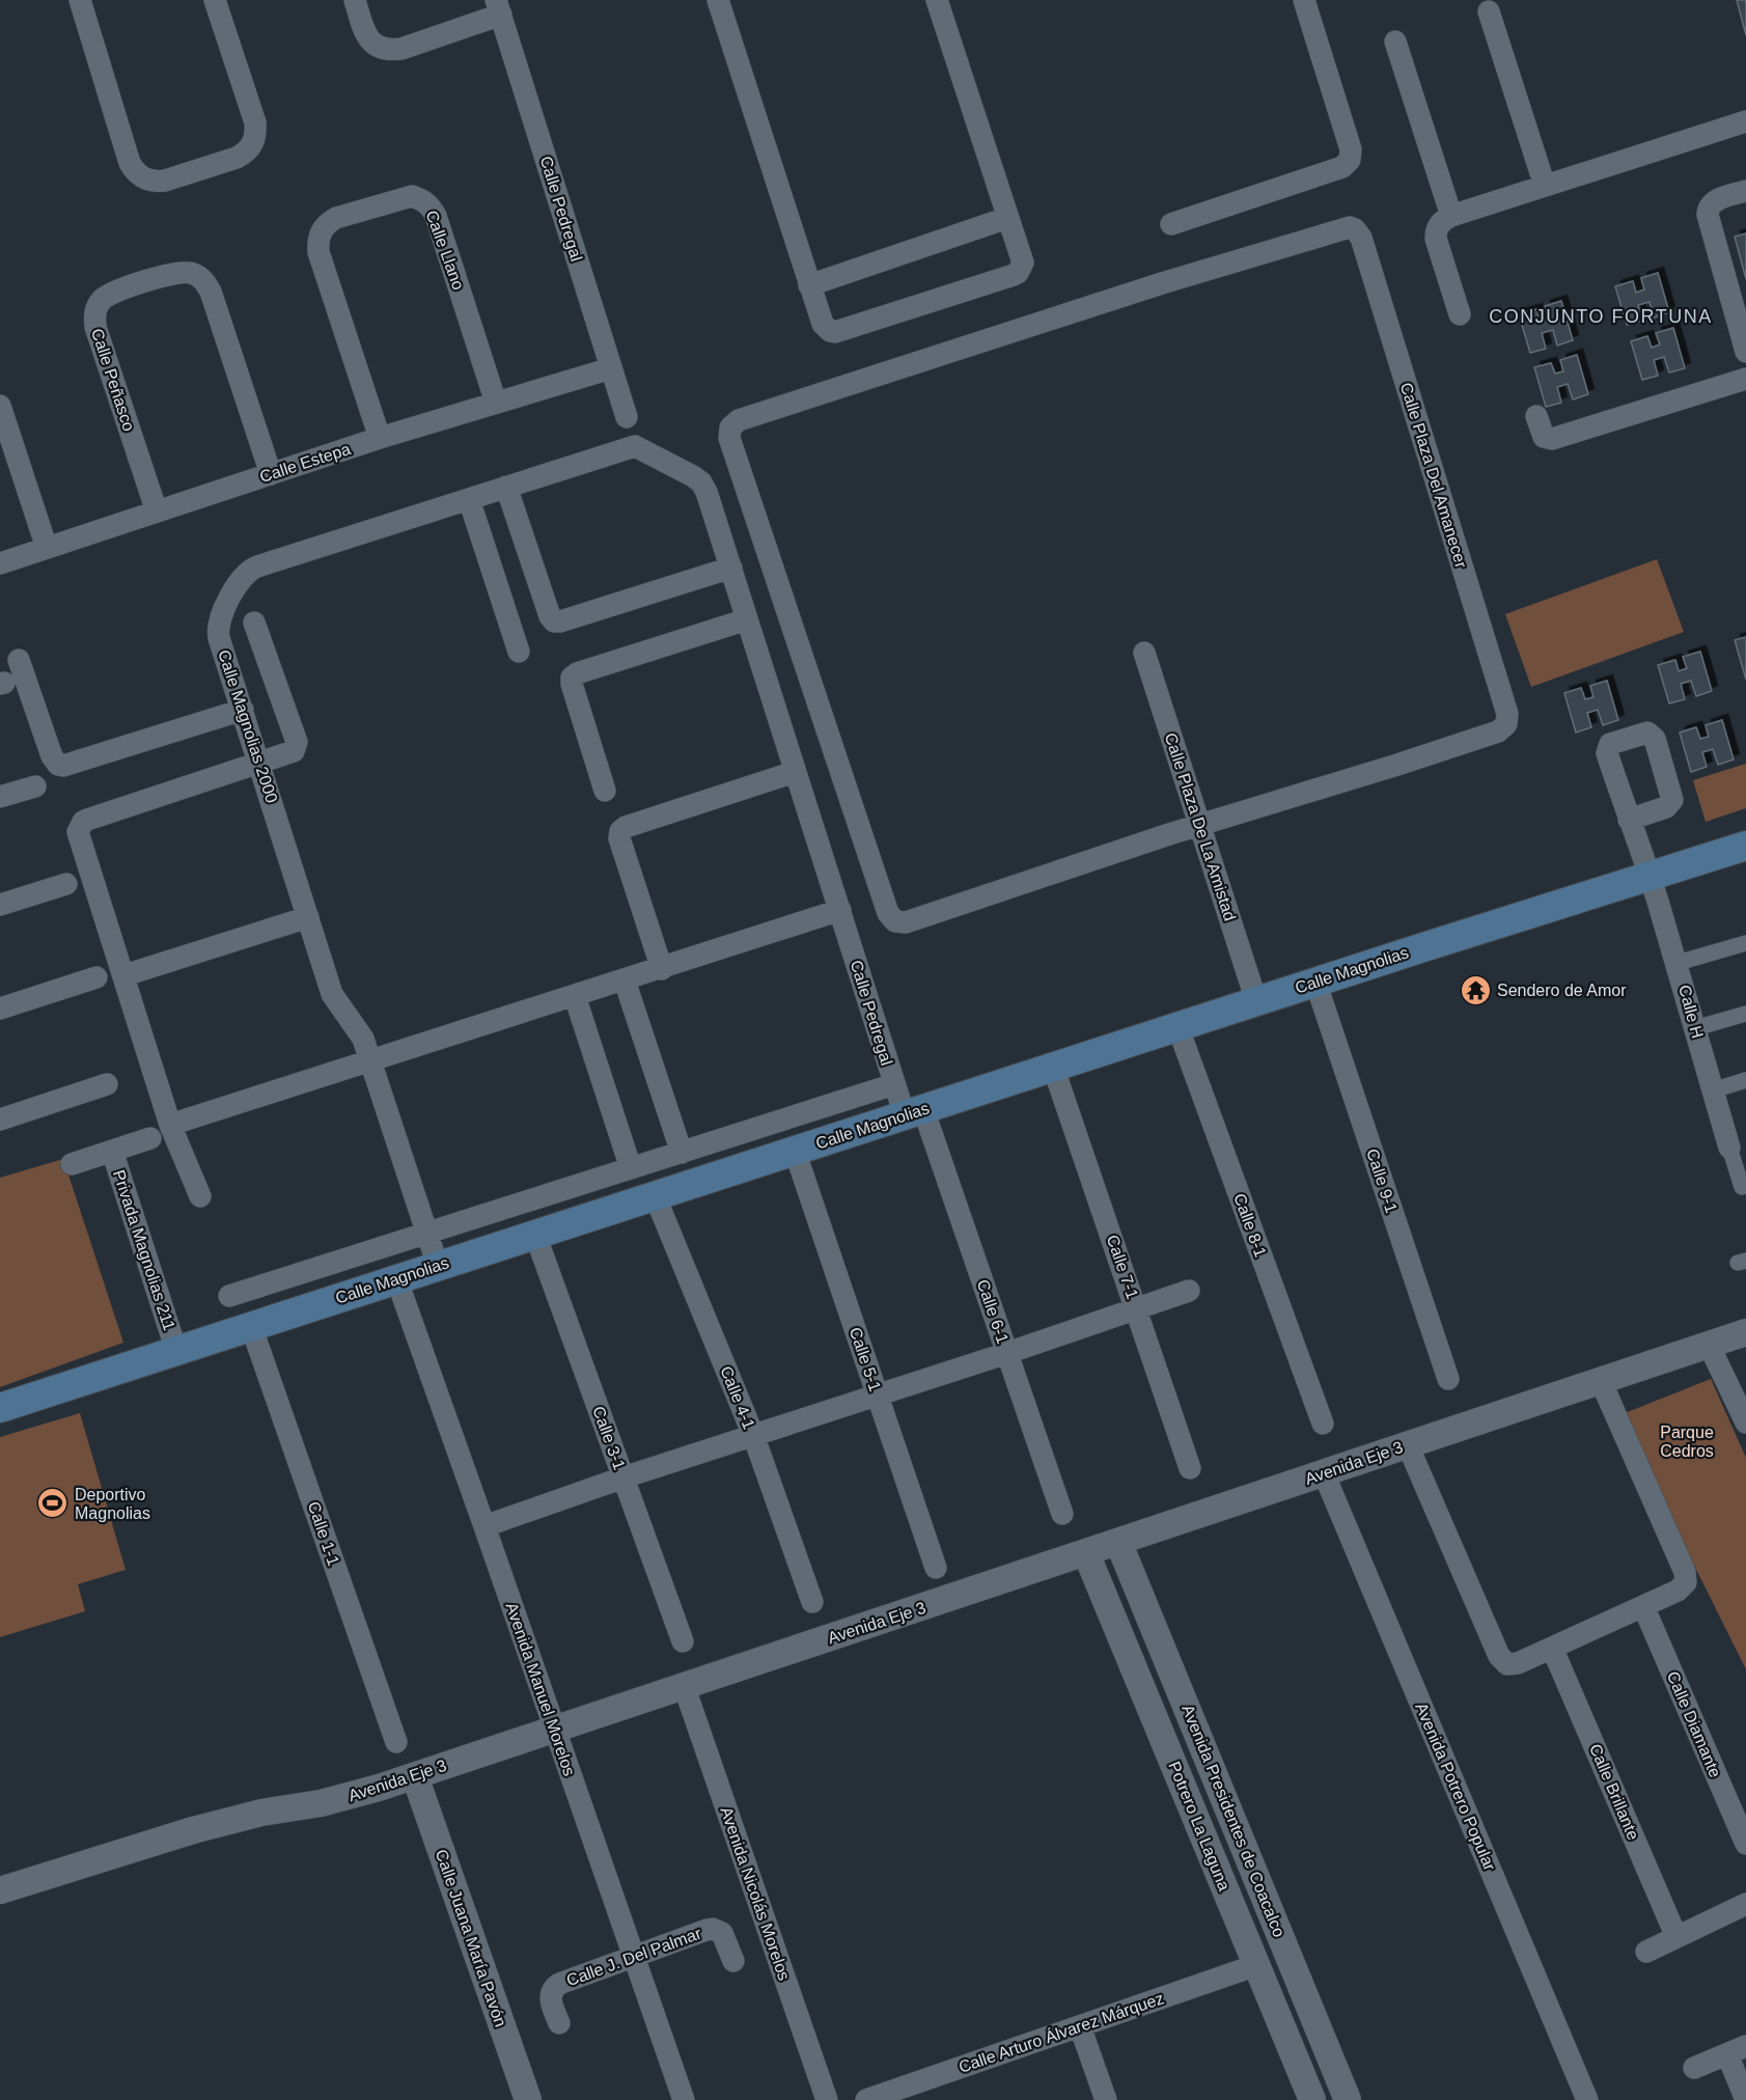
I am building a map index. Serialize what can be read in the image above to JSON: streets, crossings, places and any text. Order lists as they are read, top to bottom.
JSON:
{
  "streets": {
    "main road": ["Calle Magnolias"],
    "street": [
      "Calle Pedregal",
      "Calle Llano",
      "Calle Peñasco",
      "Calle Estepa",
      "Calle Plaza Del Amanecer",
      "Calle Magnolias 2000",
      "Calle Plaza De La Amistad",
      "Calle H",
      "Calle 9-1",
      "Calle 8-1",
      "Privada Magnolias 211",
      "Calle 7-1",
      "Calle 6-1",
      "Calle 5-1",
      "Calle 4-1",
      "Calle 3-1",
      "Avenida Eje 3",
      "Calle 1-1",
      "Avenida Manuel Morelos",
      "Calle Diamante",
      "Avenida Potrero Popular",
      "Calle Brillante",
      "Avenida Presidentes de Coacalco",
      "Potrero La Laguna",
      "Avenida Nicolás Morelos",
      "Calle Juana María Pavón",
      "Calle J. Del Palmar",
      "Calle Arturo Álvarez Márquez"
    ]
  },
  "crossings": [
    ["Calle Pedregal", "Calle Estepa"],
    ["Calle Pedregal", "Calle Magnolias"],
    ["Calle Pedregal", "Calle 6-1"],
    ["Calle Llano", "Calle Estepa"],
    ["Calle Peñasco", "Calle Estepa"],
    ["Calle Plaza Del Amanecer", "Calle Plaza De La Amistad"],
    ["Calle Magnolias 2000", "Calle Magnolias"],
    ["Calle Plaza De La Amistad", "Calle Magnolias"],
    ["Calle Magnolias", "Calle H"],
    ["Calle Magnolias", "Calle 9-1"],
    ["Calle Magnolias", "Calle 8-1"],
    ["Calle Magnolias", "Privada Magnolias 211"],
    ["Calle Magnolias", "Calle 7-1"],
    ["Calle Magnolias", "Calle 6-1"],
    ["Calle Magnolias", "Calle 5-1"],
    ["Calle Magnolias", "Calle 4-1"],
    ["Calle Magnolias", "Calle 3-1"],
    ["Calle Magnolias", "Calle 1-1"],
    ["Calle Magnolias", "Avenida Manuel Morelos"],
    ["Avenida Eje 3", "Avenida Manuel Morelos"],
    ["Avenida Eje 3", "Avenida Potrero Popular"],
    ["Avenida Eje 3", "Avenida Presidentes de Coacalco"],
    ["Avenida Eje 3", "Potrero La Laguna"],
    ["Avenida Eje 3", "Avenida Nicolás Morelos"],
    ["Avenida Eje 3", "Calle Juana María Pavón"],
    ["Avenida Manuel Morelos", "Calle J. Del Palmar"],
    ["Potrero La Laguna", "Calle Arturo Álvarez Márquez"]
  ],
  "districts": ["CONJUNTO FORTUNA"],
  "parks": ["Parque Cedros"],
  "places": {
    "temple": ["Sendero de Amor"],
    "sports": ["Deportivo Magnolias"]
  }
}
